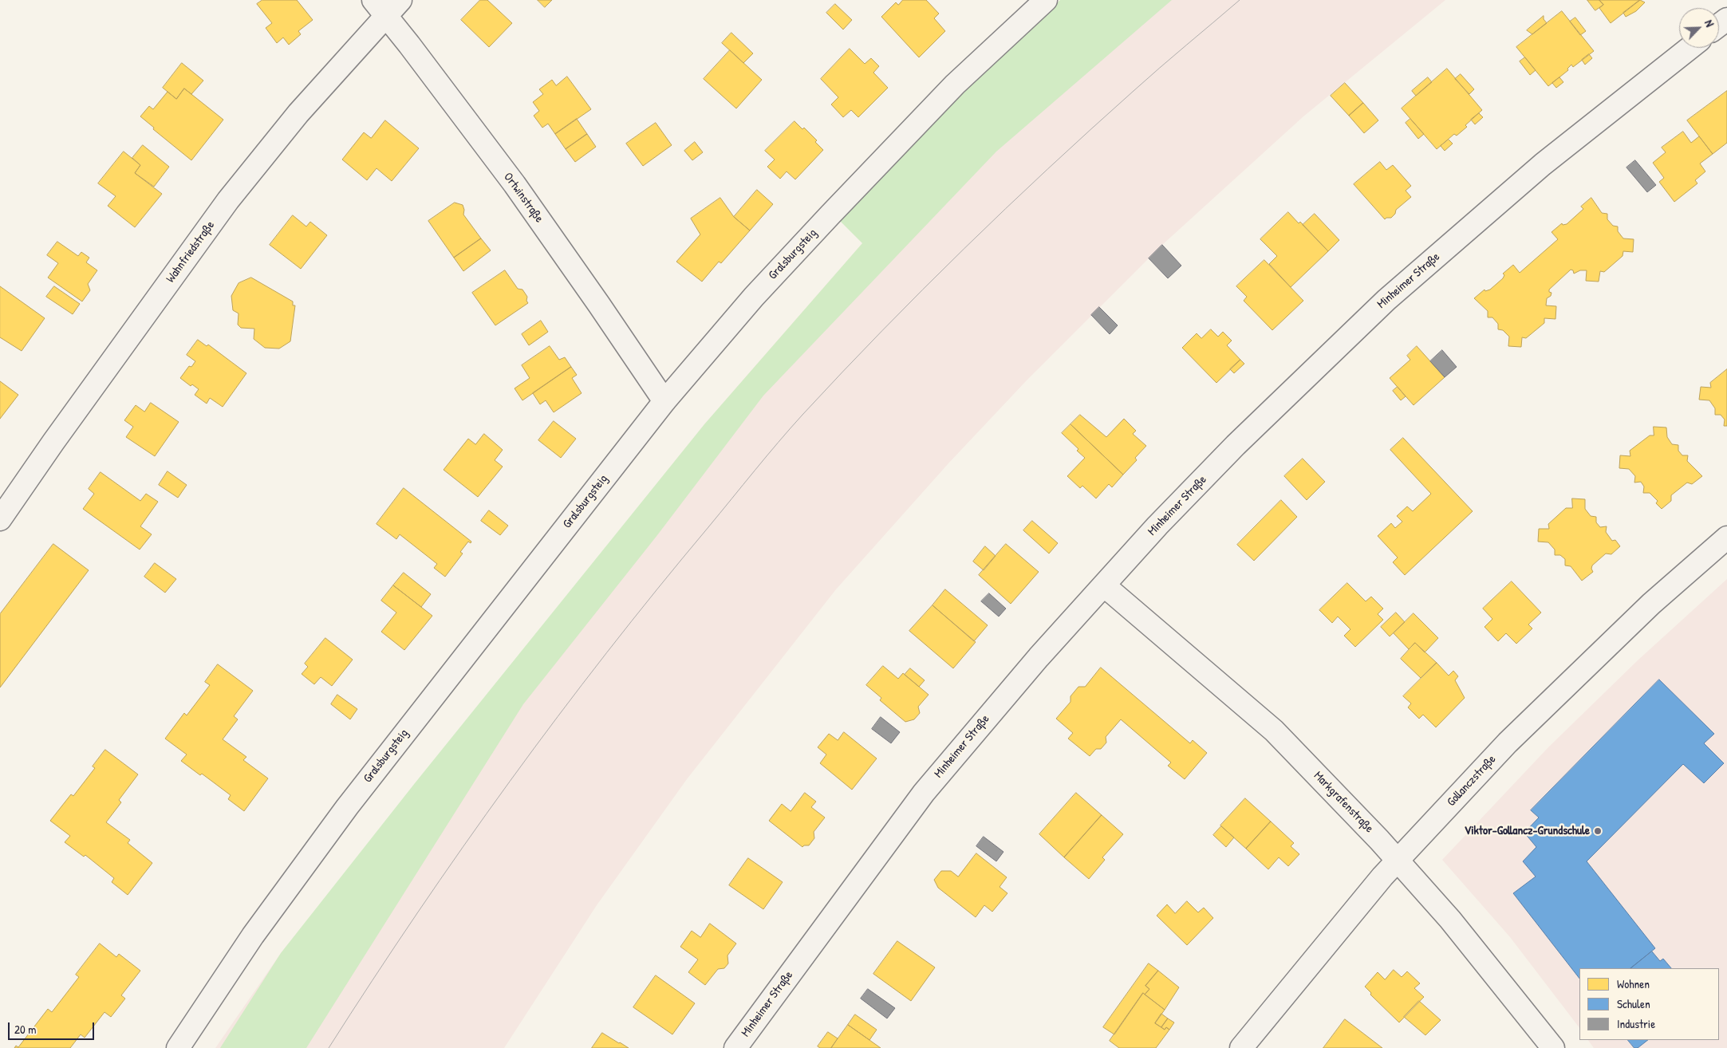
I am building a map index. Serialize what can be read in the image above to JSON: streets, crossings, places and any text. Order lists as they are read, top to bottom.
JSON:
{
  "streets": {
    "street": [
      "Ortwinstraße",
      "Wahnfriedstraße",
      "Gralsburgsteig",
      "Minheimer Straße",
      "Gollanczstraße",
      "Markgrafenstraße"
    ]
  },
  "crossings": [
    ["Ortwinstraße", "Wahnfriedstraße"],
    ["Ortwinstraße", "Gralsburgsteig"],
    ["Minheimer Straße", "Markgrafenstraße"],
    ["Gollanczstraße", "Markgrafenstraße"]
  ],
  "places": ["Viktor-Gollancz-Grundschule"],
  "legend": ["Wohnen", "Schulen", "Industrie"],
  "scale_bar": "20 m",
  "north": "top right"
}
